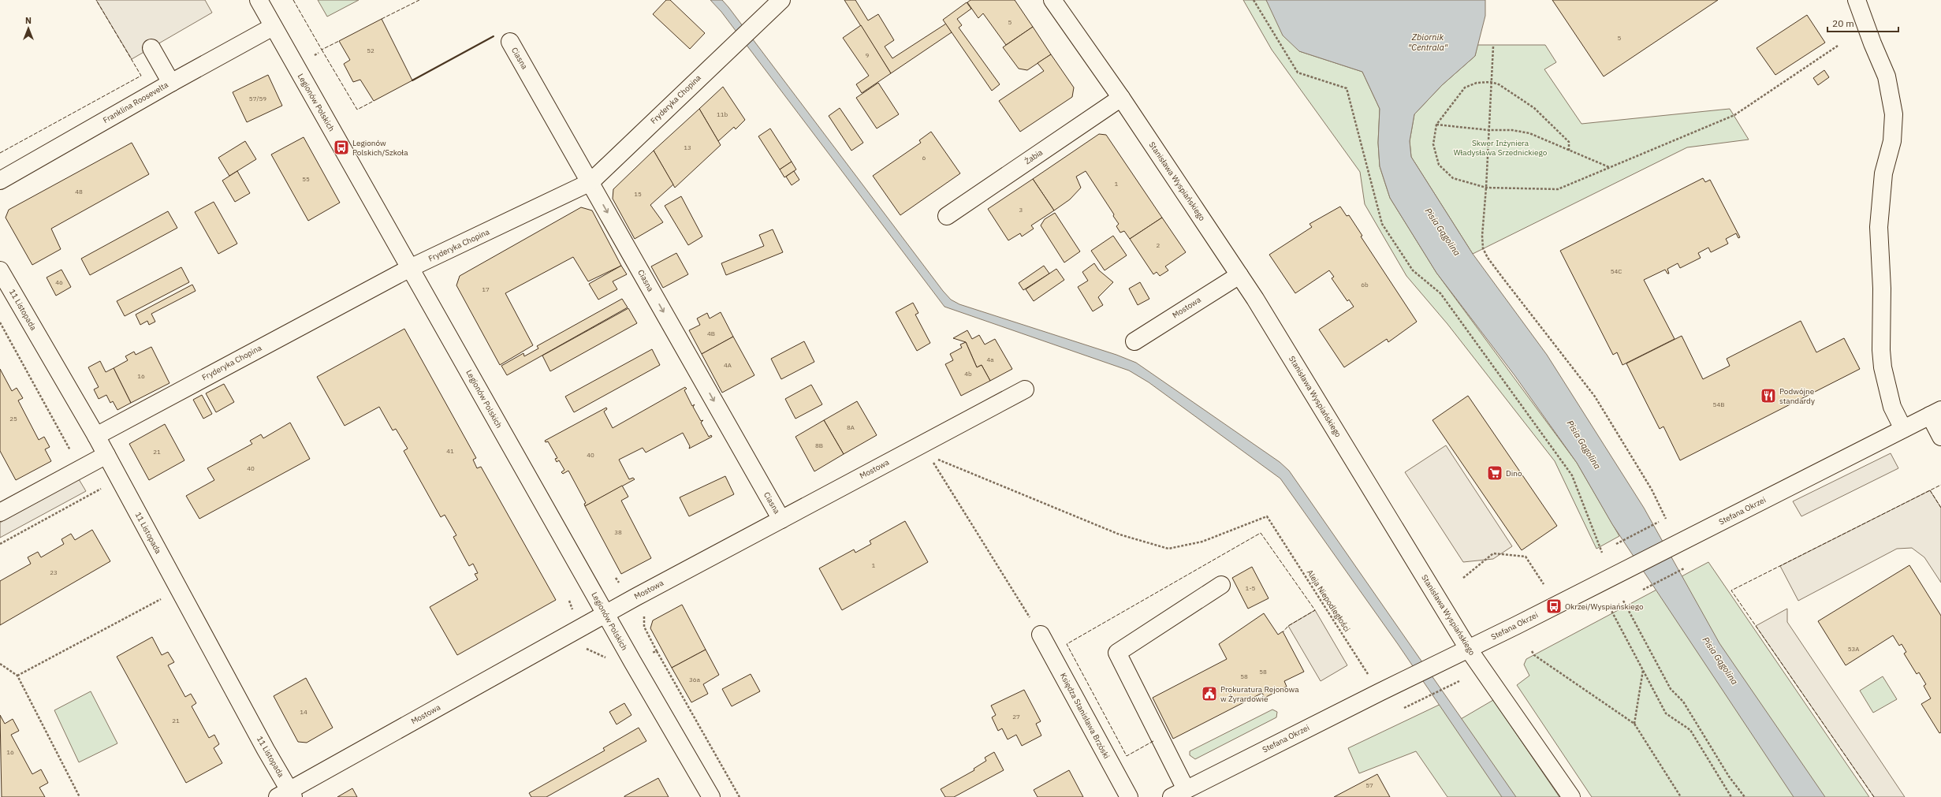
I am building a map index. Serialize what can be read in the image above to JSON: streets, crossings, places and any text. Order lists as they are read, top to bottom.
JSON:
{
  "streets": {
    "street": [
      "Ciasna",
      "Fryderyka Chopina",
      "Franklina Roosevelta",
      "Legionów Polskich",
      "Żabia",
      "Stanisława Wyspiańskiego",
      "Mostowa",
      "11 Listopada",
      "Stefana Okrzei",
      "Księdza Stanisława Brzóski"
    ],
    "path": ["Aleja Niepodległości"]
  },
  "crossings": [
    ["Ciasna", "Fryderyka Chopina"],
    ["Ciasna", "Mostowa"],
    ["Fryderyka Chopina", "Legionów Polskich"],
    ["Fryderyka Chopina", "11 Listopada"],
    ["Franklina Roosevelta", "Legionów Polskich"],
    ["Legionów Polskich", "Mostowa"],
    ["Żabia", "Stanisława Wyspiańskiego"],
    ["Stanisława Wyspiańskiego", "Mostowa"],
    ["Stanisława Wyspiańskiego", "Stefana Okrzei"],
    ["Mostowa", "11 Listopada"],
    ["Stefana Okrzei", "Aleja Niepodległości"]
  ],
  "one_way": ["Ciasna"],
  "water": ["Zbiornik \"Centrala\"", "Pisia Gągolina"],
  "parks": ["Skwer Inżyniera Władysława Srzednickiego"],
  "places": {
    "bus stop": ["Legionów Polskich/Szkoła", "Okrzei/Wyspiańskiego"],
    "restaurant": ["Podwójne standardy"],
    "supermarket": ["Dino"],
    "public building": ["Prokuratura Rejonowa w Żyrardowie"]
  },
  "house_numbers": [
    "5",
    "5",
    "52",
    "9",
    "57/59",
    "11b",
    "13",
    "6",
    "55",
    "1",
    "48",
    "15",
    "3",
    "2",
    "54C",
    "46",
    "6b",
    "17",
    "4B",
    "4a",
    "4A",
    "4b",
    "16",
    "54B",
    "25",
    "8A",
    "8B",
    "41",
    "21",
    "40",
    "40",
    "38",
    "1",
    "23",
    "1-5",
    "53A",
    "58",
    "58",
    "36a",
    "14",
    "27",
    "21",
    "16",
    "57"
  ],
  "scale_bar": "20 m",
  "north": "top"
}
